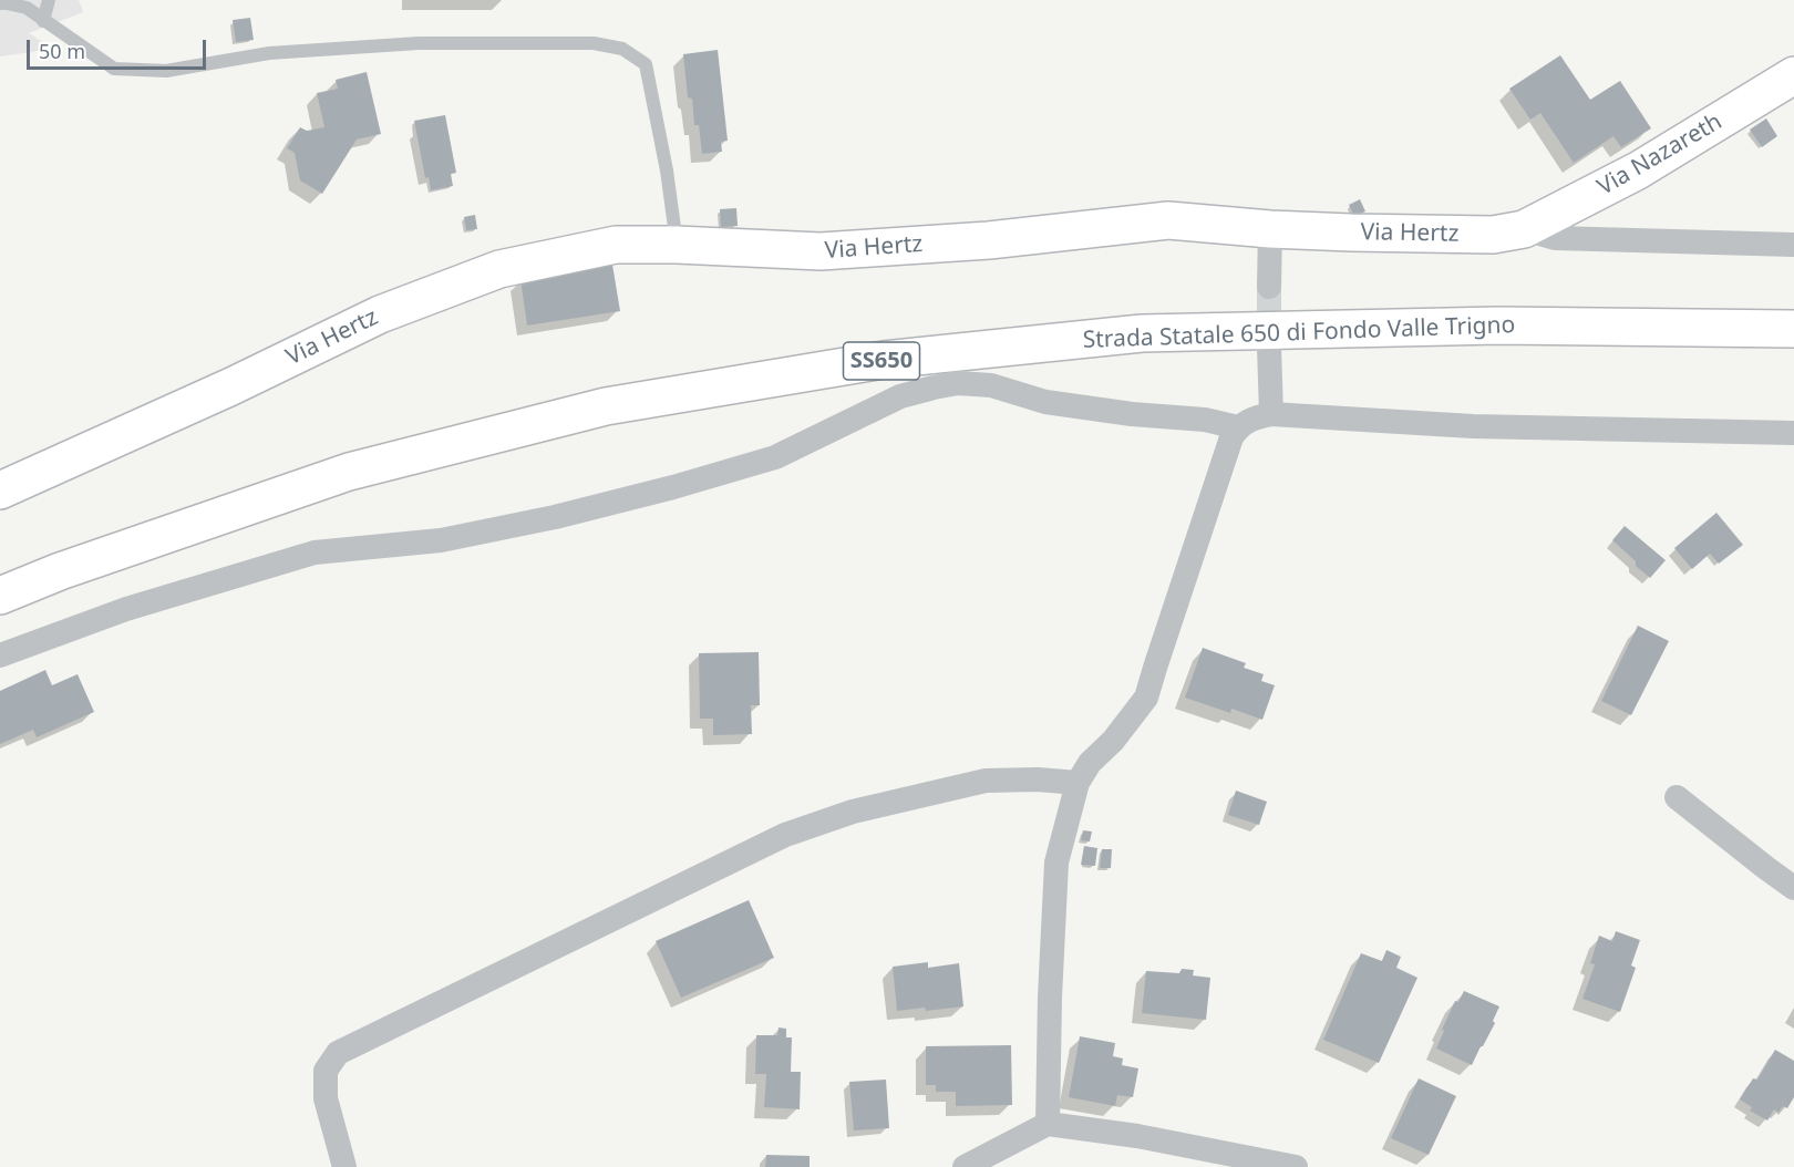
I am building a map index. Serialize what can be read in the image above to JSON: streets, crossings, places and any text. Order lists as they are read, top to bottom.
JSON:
{
  "streets": {
    "main road": [
      "Via Nazareth",
      "Via Hertz",
      "Strada Statale 650 di Fondo Valle Trigno",
      "SS650"
    ]
  },
  "crossings": [
    ["Via Nazareth", "Via Hertz"]
  ],
  "scale_bar": "50 m"
}
